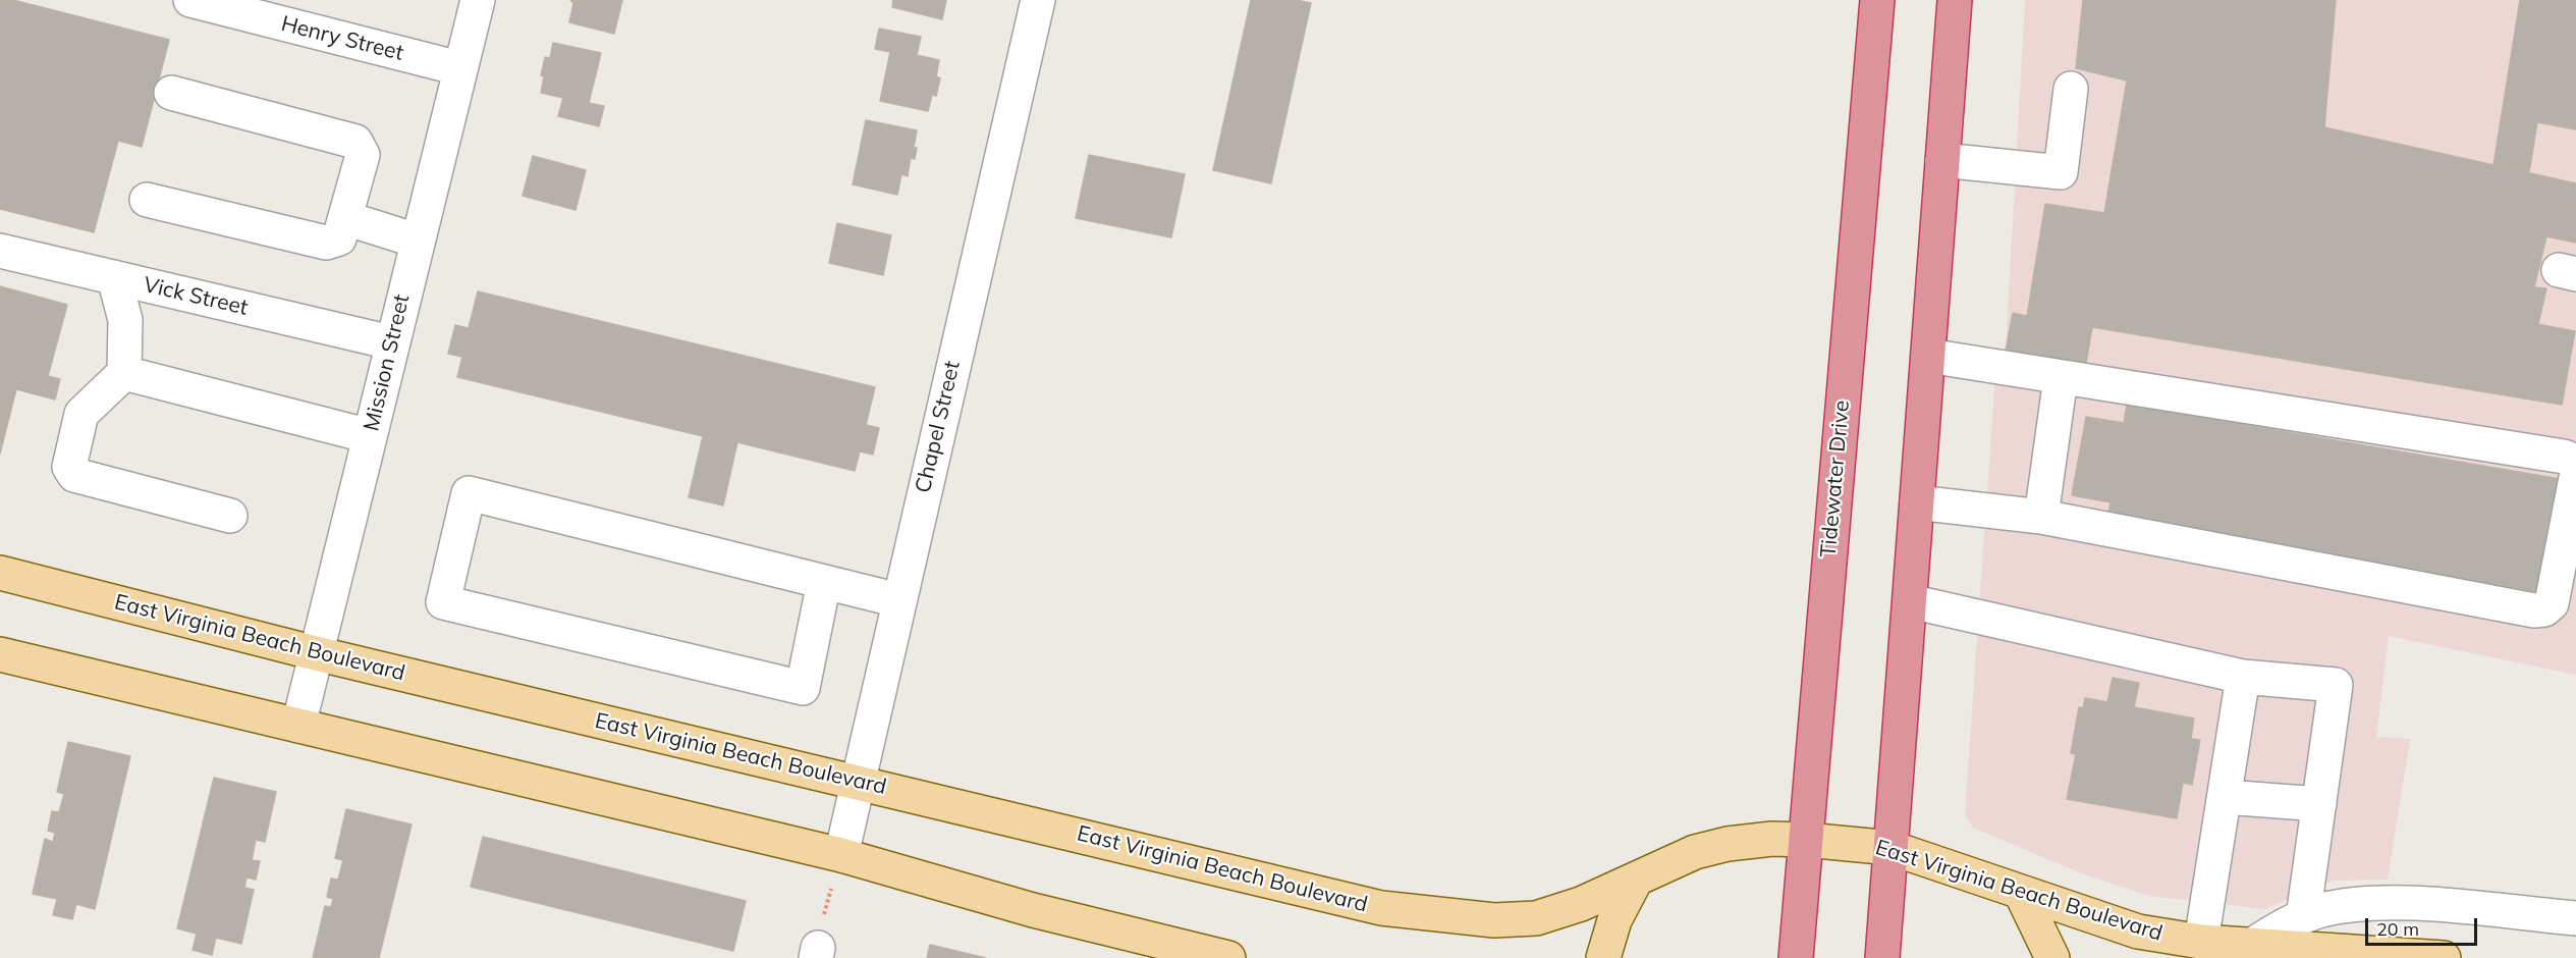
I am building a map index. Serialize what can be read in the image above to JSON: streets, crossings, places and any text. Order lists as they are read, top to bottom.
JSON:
{
  "streets": {
    "highway": ["Tidewater Drive"],
    "main road": ["East Virginia Beach Boulevard"],
    "street": [
      "Henry Street",
      "Vick Street",
      "Mission Street",
      "Chapel Street"
    ]
  },
  "crossings": [
    ["Henry Street", "Mission Street"],
    ["Vick Street", "Mission Street"],
    ["Mission Street", "East Virginia Beach Boulevard"],
    ["Chapel Street", "East Virginia Beach Boulevard"],
    ["Tidewater Drive", "East Virginia Beach Boulevard"]
  ],
  "scale_bar": "20 m"
}
